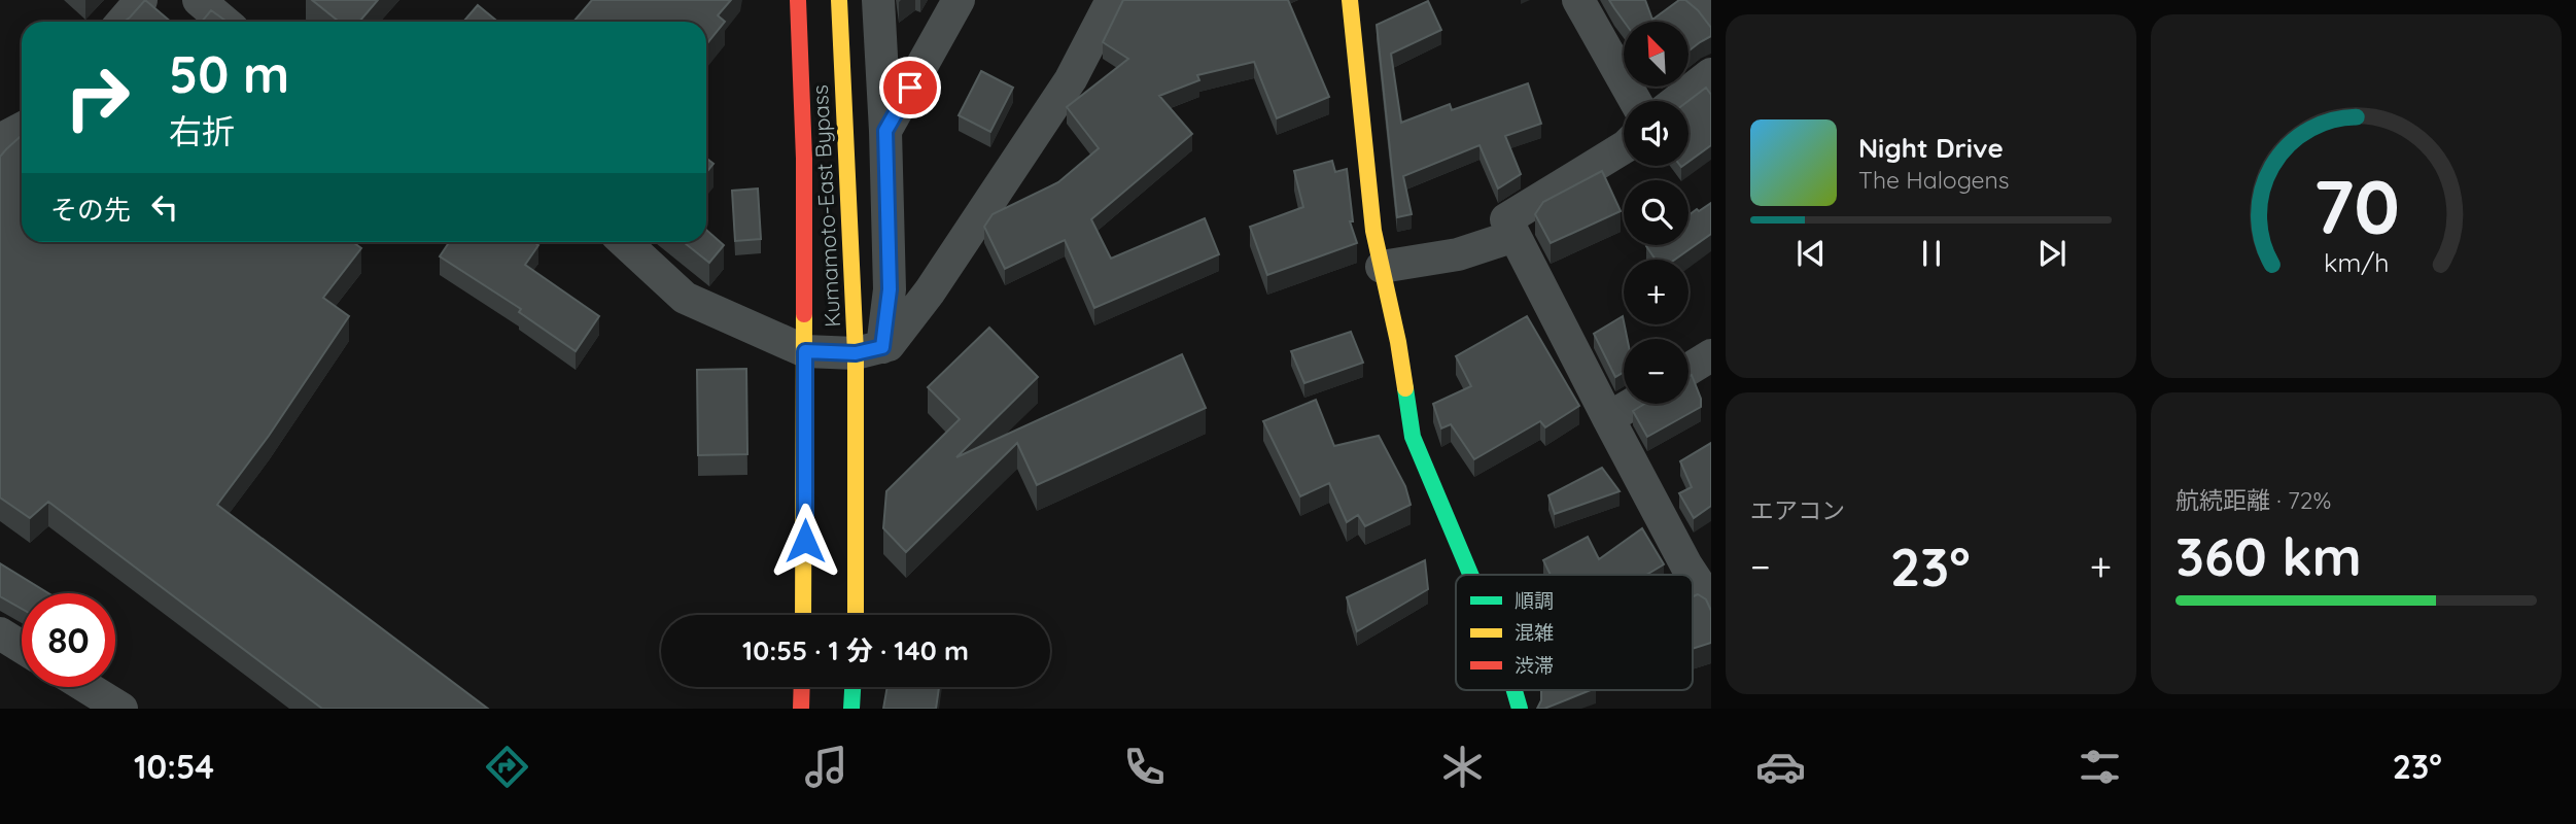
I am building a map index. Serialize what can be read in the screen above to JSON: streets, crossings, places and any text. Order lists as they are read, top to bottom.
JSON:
{
  "streets": {
    "main road": ["Kumamoto-East Bypass"]
  },
  "legend": ["順調", "混雑", "渋滞"],
  "north": "top left",
  "page": {
    "map_buttons": ["+", "−"],
    "turn": ["50 m", "右折"],
    "song": ["Night Drive", "The Halogens"],
    "then": "その先",
    "tile": [
      "エアコン",
      ["航続距離 · 72%", "360 km"]
    ],
    "heat": ["−", "23°", "+"],
    "limit": "80",
    "trip": "10:55 · 1 分 · 140 m",
    "tabs": ["10:54", "23°"],
    "gauge": ["70", "km/h"]
  }
}
